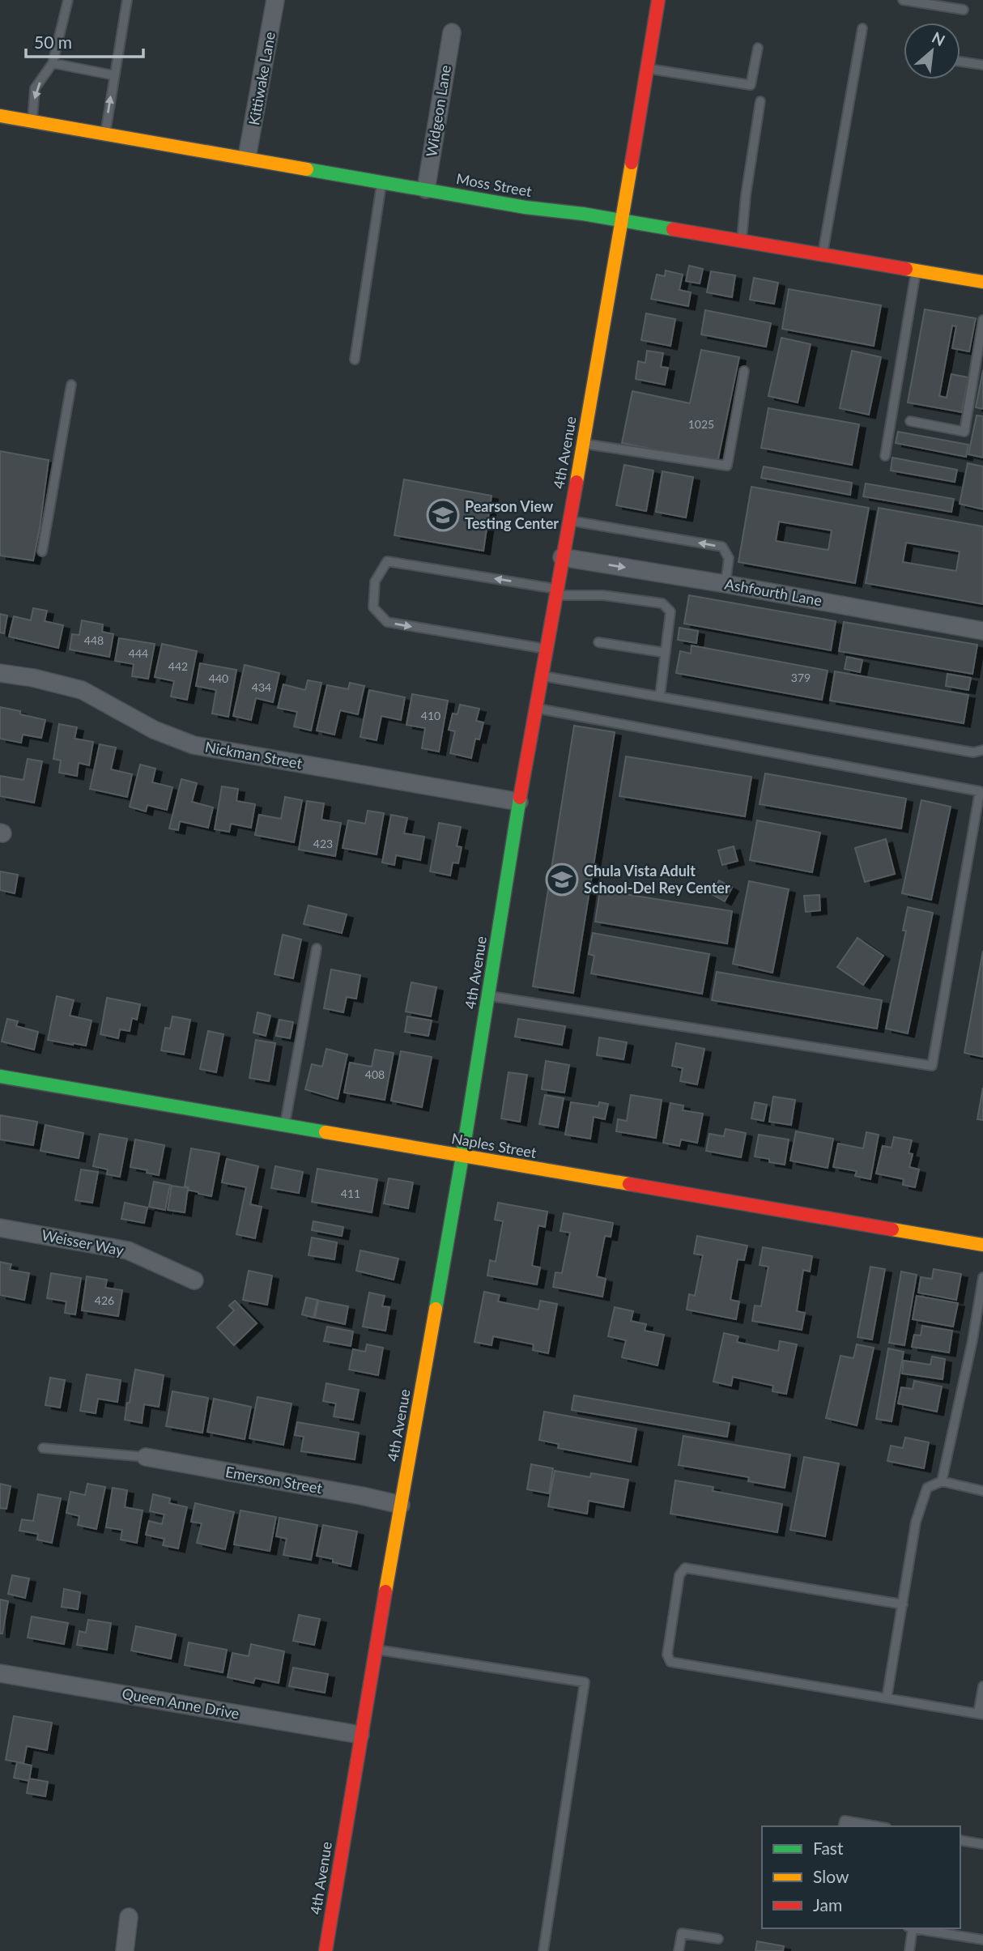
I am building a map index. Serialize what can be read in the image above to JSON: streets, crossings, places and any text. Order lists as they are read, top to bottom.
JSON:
{
  "streets": {
    "street": [
      "Kittiwake Lane",
      "Widgeon Lane",
      "Moss Street",
      "4th Avenue",
      "Ashfourth Lane",
      "Nickman Street",
      "Naples Street",
      "Weisser Way",
      "Emerson Street",
      "Queen Anne Drive"
    ]
  },
  "crossings": [
    ["Kittiwake Lane", "Moss Street"],
    ["Widgeon Lane", "Moss Street"],
    ["Moss Street", "4th Avenue"],
    ["4th Avenue", "Ashfourth Lane"],
    ["4th Avenue", "Nickman Street"],
    ["4th Avenue", "Naples Street"],
    ["4th Avenue", "Emerson Street"],
    ["4th Avenue", "Queen Anne Drive"]
  ],
  "one_way": ["Ashfourth Lane"],
  "places": {
    "school or university": ["Pearson View Testing Center", "Chula Vista Adult School-Del Rey Center"]
  },
  "house_numbers": [
    "1025",
    "448",
    "444",
    "442",
    "379",
    "440",
    "434",
    "410",
    "423",
    "408",
    "411",
    "426"
  ],
  "legend": ["Fast", "Slow", "Jam"],
  "scale_bar": "50 m",
  "north": "top right"
}
